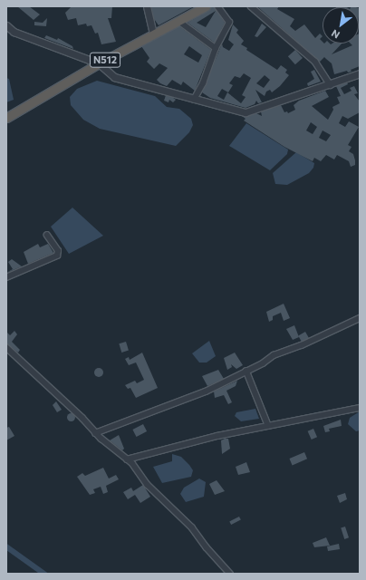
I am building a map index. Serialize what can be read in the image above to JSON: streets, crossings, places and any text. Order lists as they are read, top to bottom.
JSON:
{
  "streets": {
    "highway": ["N512"]
  },
  "north": "bottom left"
}
